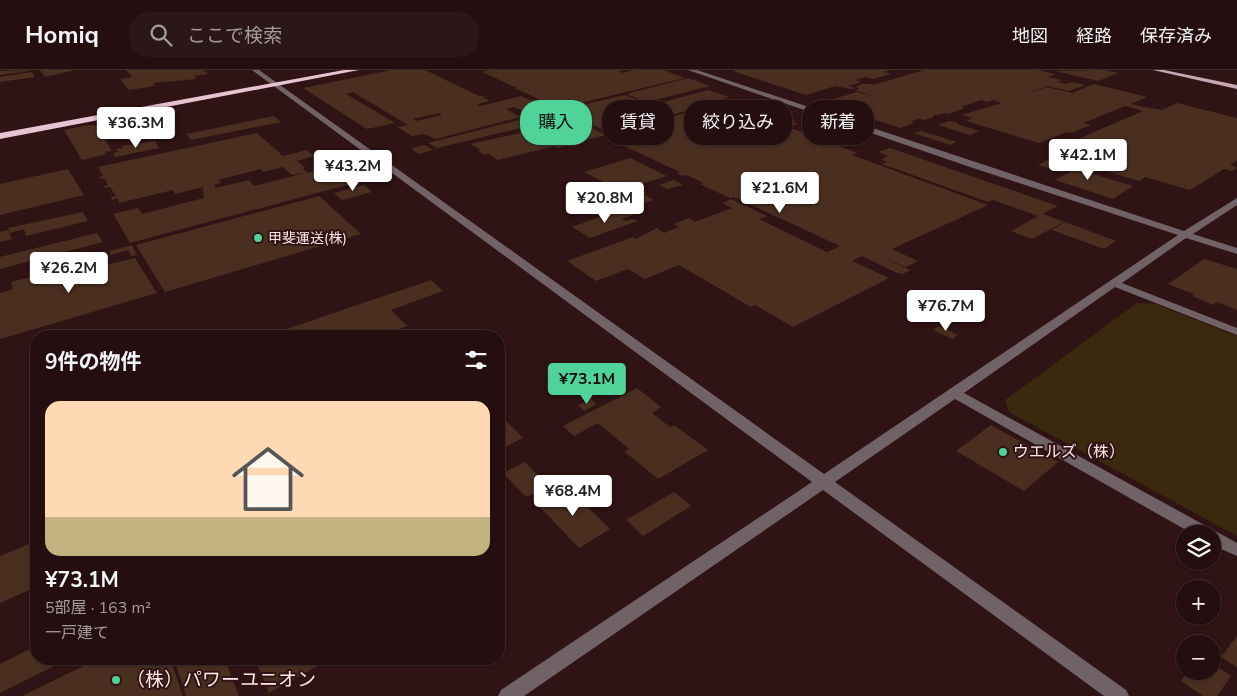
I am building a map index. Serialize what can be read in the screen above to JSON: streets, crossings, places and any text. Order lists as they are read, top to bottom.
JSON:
{
  "places": ["甲斐運送(株)", "ウエルズ（株）", "（株）パワーユニオン"],
  "page": {
    "header": "Homiq",
    "search": "ここで検索",
    "nav": ["地図", "経路", "保存済み"],
    "chip": [
      "購入",
      "賃貸",
      "絞り込み",
      "新着"
    ],
    "price": [
      "¥36.3M",
      "¥42.1M",
      "¥43.2M",
      "¥21.6M",
      "¥20.8M",
      "¥26.2M",
      "¥76.7M",
      "¥73.1M",
      "¥68.4M"
    ],
    "heading": "9件の物件",
    "list": [
      {
        "name": "¥73.1M",
        "note": "5部屋 · 163 m² · 一戸建て"
      }
    ],
    "map_buttons": ["+", "−"]
  }
}
